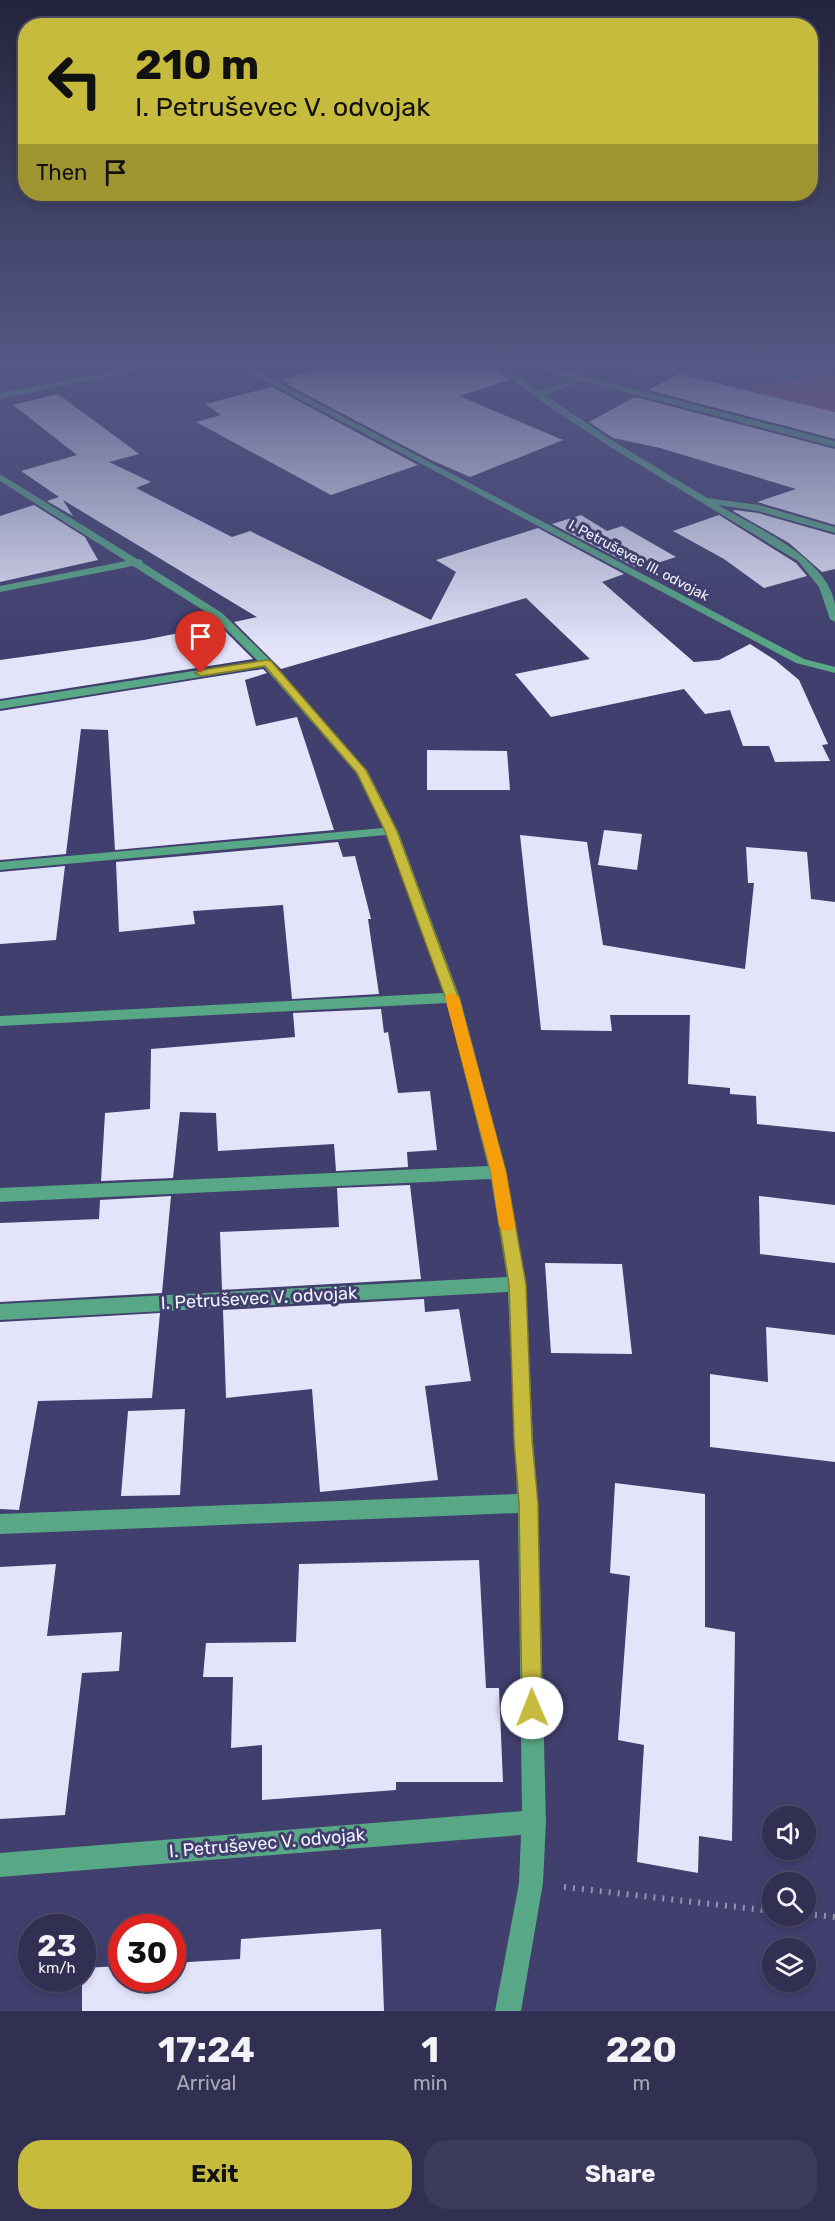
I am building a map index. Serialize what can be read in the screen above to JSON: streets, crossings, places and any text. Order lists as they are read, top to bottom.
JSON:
{
  "streets": {
    "street": ["I. Petruševec III. odvojak", "I. Petruševec V. odvojak"]
  },
  "page": {
    "turn": ["210 m", "I. Petruševec V. odvojak"],
    "then": "Then",
    "speed": "23 km/h",
    "limit": "30",
    "eta": [
      "17:24",
      "Arrival",
      "1",
      "min",
      "220",
      "m"
    ],
    "buttons": ["Exit", "Share"]
  }
}
